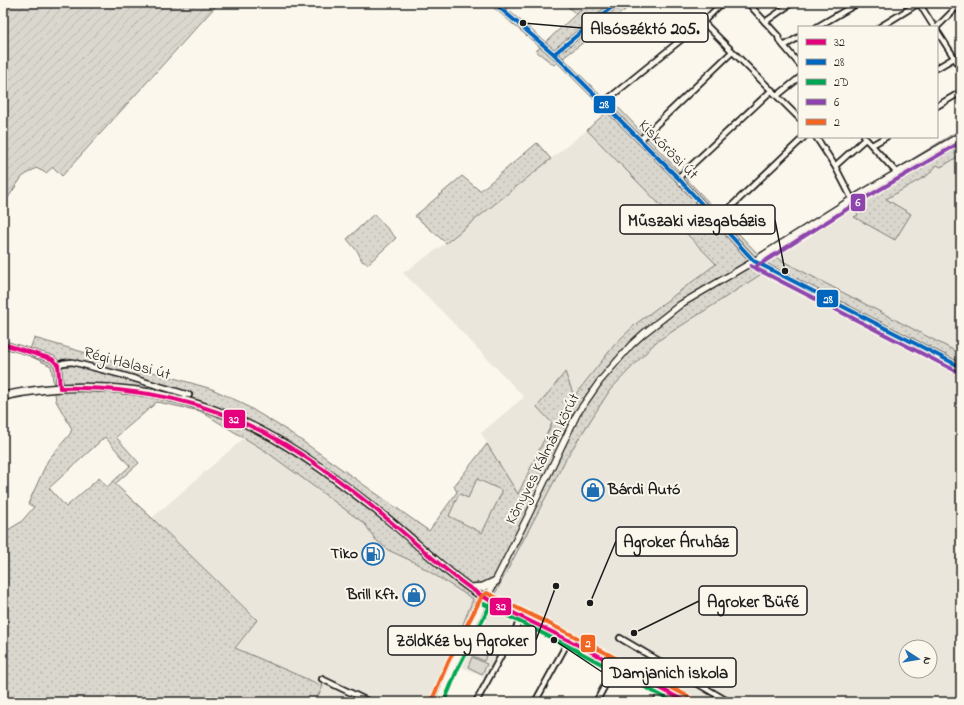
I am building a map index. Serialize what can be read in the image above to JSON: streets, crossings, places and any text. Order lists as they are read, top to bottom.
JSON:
{
  "streets": {
    "street": ["Kiskőrösi út", "Régi Halasi út", "Könyves Kálmán körút"]
  },
  "crossings": [
    ["Kiskőrösi út", "Könyves Kálmán körút"]
  ],
  "places": {
    "other": [
      "Alsószéktó 205.",
      "Műszaki vizsgabázis",
      "ZöldKéz by Agroker",
      "Agroker Áruház",
      "Agroker Büfé",
      "Damjanich iskola"
    ],
    "shop": ["Bárdi Autó", "Brill Kft."],
    "fuel station": ["Tiko"]
  },
  "lines": [
    "transit line 28",
    "transit line 6",
    "transit line 32",
    "transit line 2",
    "transit line 2D"
  ],
  "legend": [
    "32",
    "28",
    "2D",
    "6",
    "2"
  ],
  "north": "right"
}
